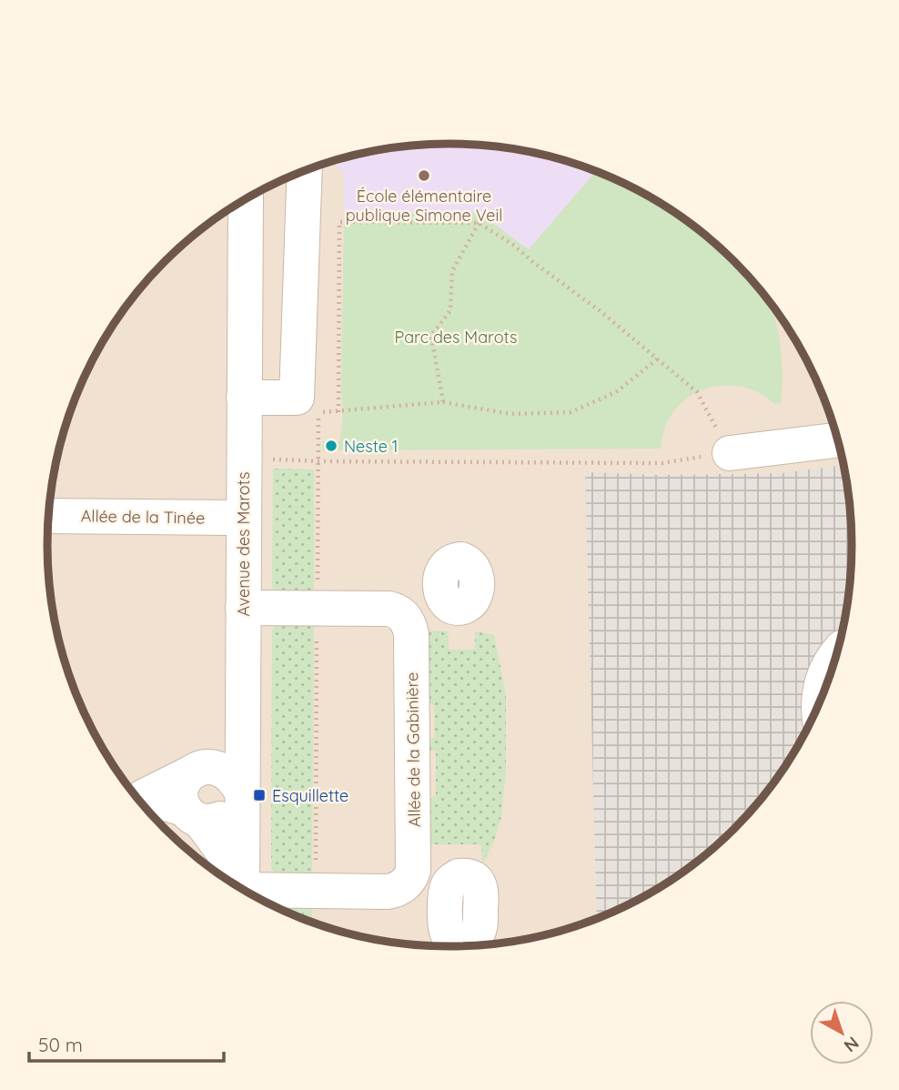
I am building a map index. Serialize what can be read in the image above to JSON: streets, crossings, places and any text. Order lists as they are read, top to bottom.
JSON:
{
  "streets": {
    "street": ["Allée de la Tinée", "Avenue des Marots", "Allée de la Gabinière"]
  },
  "crossings": [
    ["Allée de la Tinée", "Avenue des Marots"]
  ],
  "parks": ["Parc des Marots"],
  "places": {
    "other": ["École élémentaire publique Simone Veil", "Neste 1"],
    "transit": ["Esquillette"]
  },
  "scale_bar": "50 m",
  "north": "bottom right"
}
